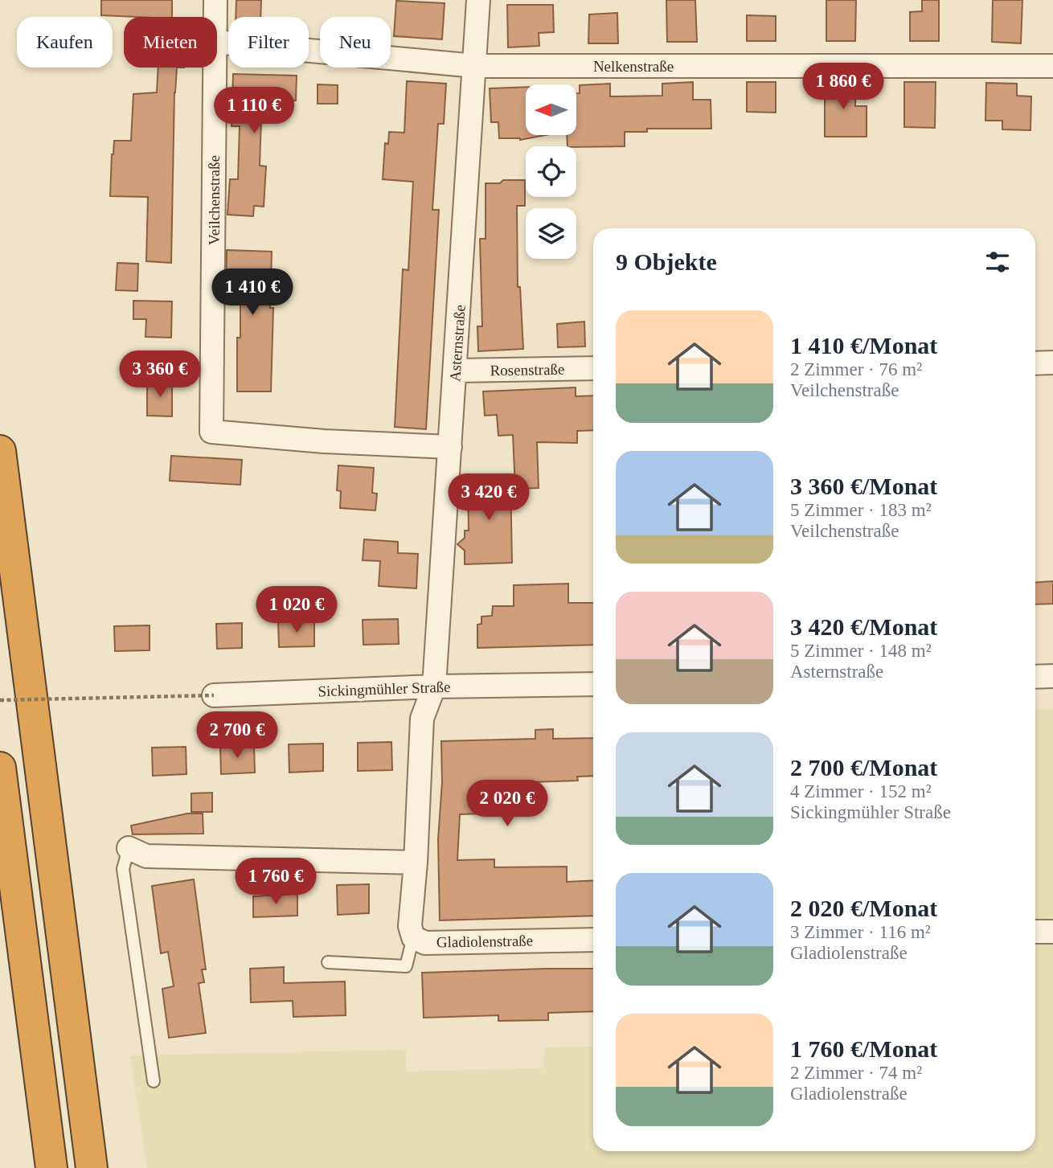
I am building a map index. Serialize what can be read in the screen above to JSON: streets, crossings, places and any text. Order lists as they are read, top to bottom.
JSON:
{
  "streets": {
    "street": [
      "Nelkenstraße",
      "Veilchenstraße",
      "Asternstraße",
      "Rosenstraße",
      "Sickingmühler Straße",
      "Gladiolenstraße"
    ]
  },
  "crossings": [
    ["Nelkenstraße", "Asternstraße"],
    ["Veilchenstraße", "Asternstraße"],
    ["Asternstraße", "Rosenstraße"],
    ["Asternstraße", "Sickingmühler Straße"],
    ["Asternstraße", "Gladiolenstraße"],
    ["Sickingmühler Straße", "Gladiolenstraße"]
  ],
  "north": "left",
  "page": {
    "chip": [
      "Kaufen",
      "Mieten",
      "Filter",
      "Neu"
    ],
    "price": [
      "1 860 €",
      "1 110 €",
      "1 410 €",
      "3 360 €",
      "3 420 €",
      "1 020 €",
      "2 700 €",
      "2 020 €",
      "1 760 €"
    ],
    "heading": "9 Objekte",
    "list": [
      {
        "name": "1 410 €/Monat",
        "note": "2 Zimmer · 76 m² · Veilchenstraße"
      },
      {
        "name": "3 360 €/Monat",
        "note": "5 Zimmer · 183 m² · Veilchenstraße"
      },
      {
        "name": "3 420 €/Monat",
        "note": "5 Zimmer · 148 m² · Asternstraße"
      },
      {
        "name": "2 700 €/Monat",
        "note": "4 Zimmer · 152 m² · Sickingmühler Straße"
      },
      {
        "name": "2 020 €/Monat",
        "note": "3 Zimmer · 116 m² · Gladiolenstraße"
      },
      {
        "name": "1 760 €/Monat",
        "note": "2 Zimmer · 74 m² · Gladiolenstraße"
      }
    ]
  }
}
